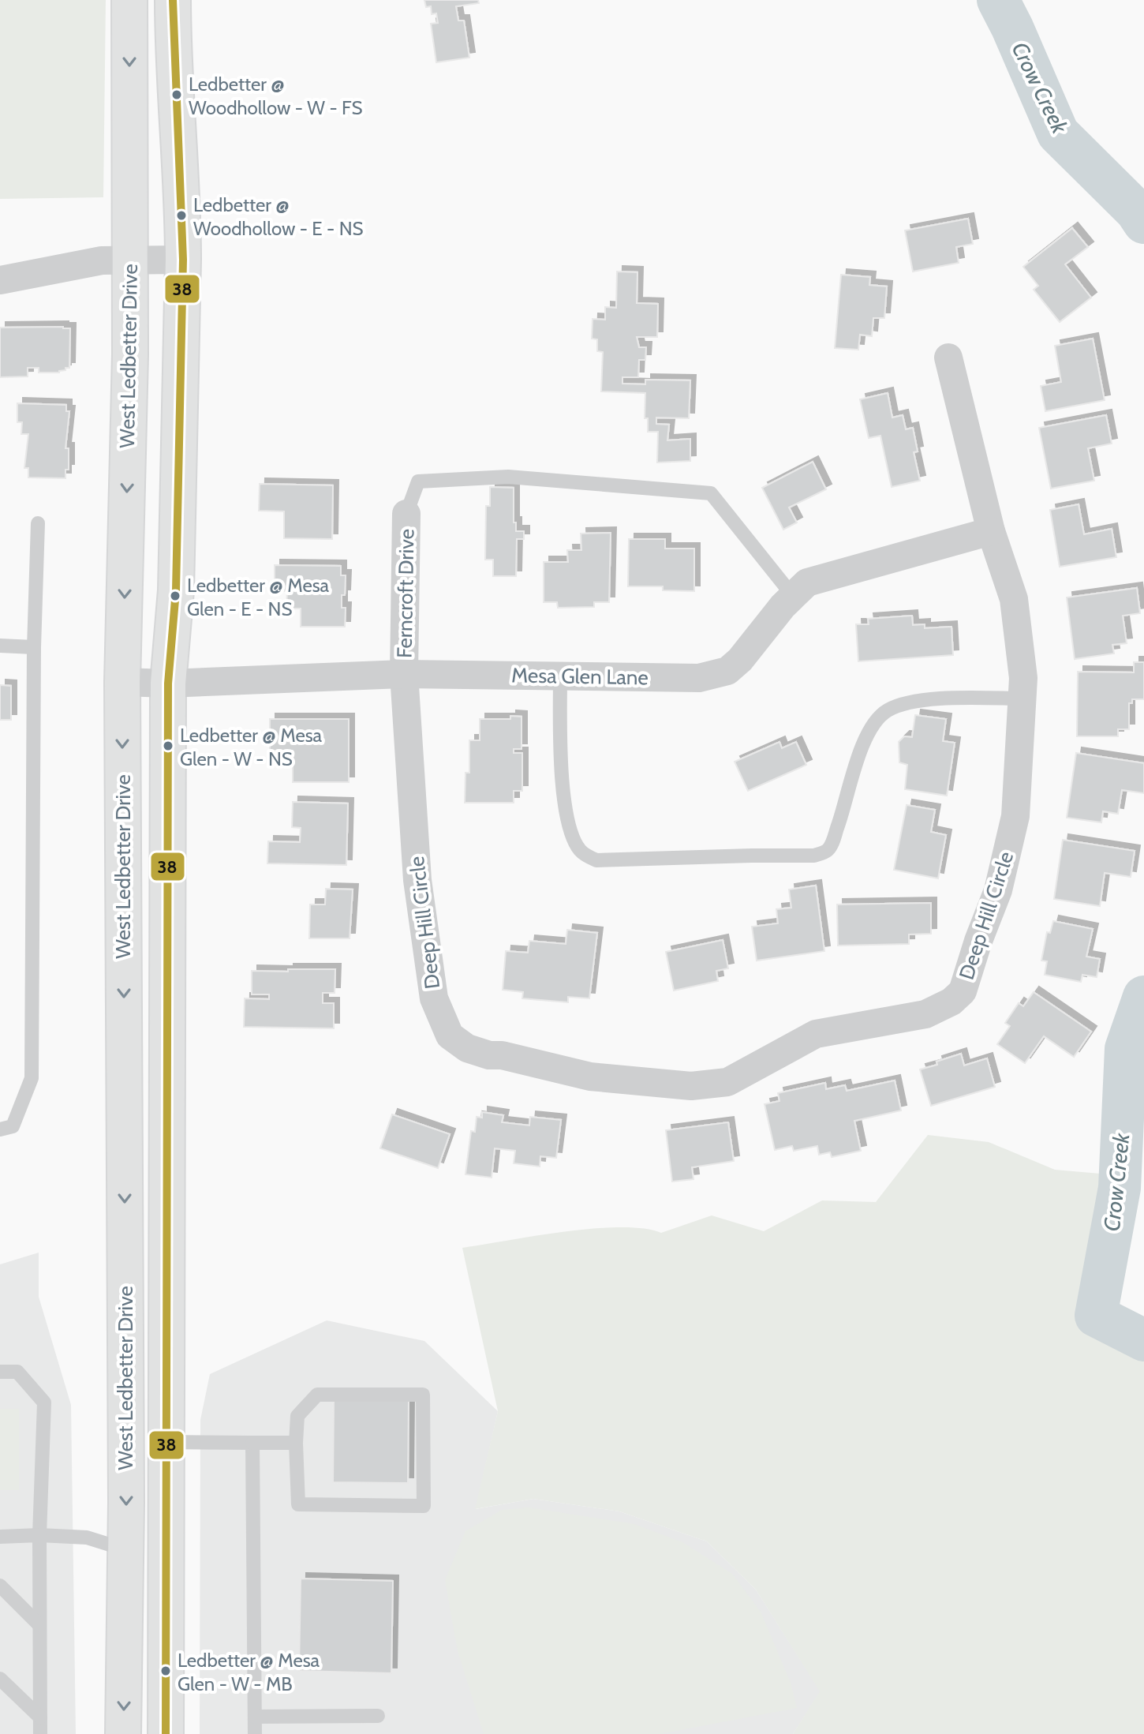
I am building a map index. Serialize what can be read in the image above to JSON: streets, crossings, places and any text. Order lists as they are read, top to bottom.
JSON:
{
  "streets": {
    "main road": ["West Ledbetter Drive"],
    "street": ["Ferncroft Drive", "Mesa Glen Lane", "Deep Hill Circle"]
  },
  "crossings": [
    ["West Ledbetter Drive", "Mesa Glen Lane"],
    ["Ferncroft Drive", "Mesa Glen Lane"],
    ["Ferncroft Drive", "Deep Hill Circle"],
    ["Mesa Glen Lane", "Deep Hill Circle"]
  ],
  "water": ["Crow Creek"],
  "places": [
    "Ledbetter @ Woodhollow - W - FS",
    "Ledbetter @ Woodhollow - E - NS",
    "Ledbetter @ Mesa Glen - E - NS",
    "Ledbetter @ Mesa Glen - W - NS",
    "Ledbetter @ Mesa Glen - W - MB"
  ],
  "lines": ["transit line 38"]
}
